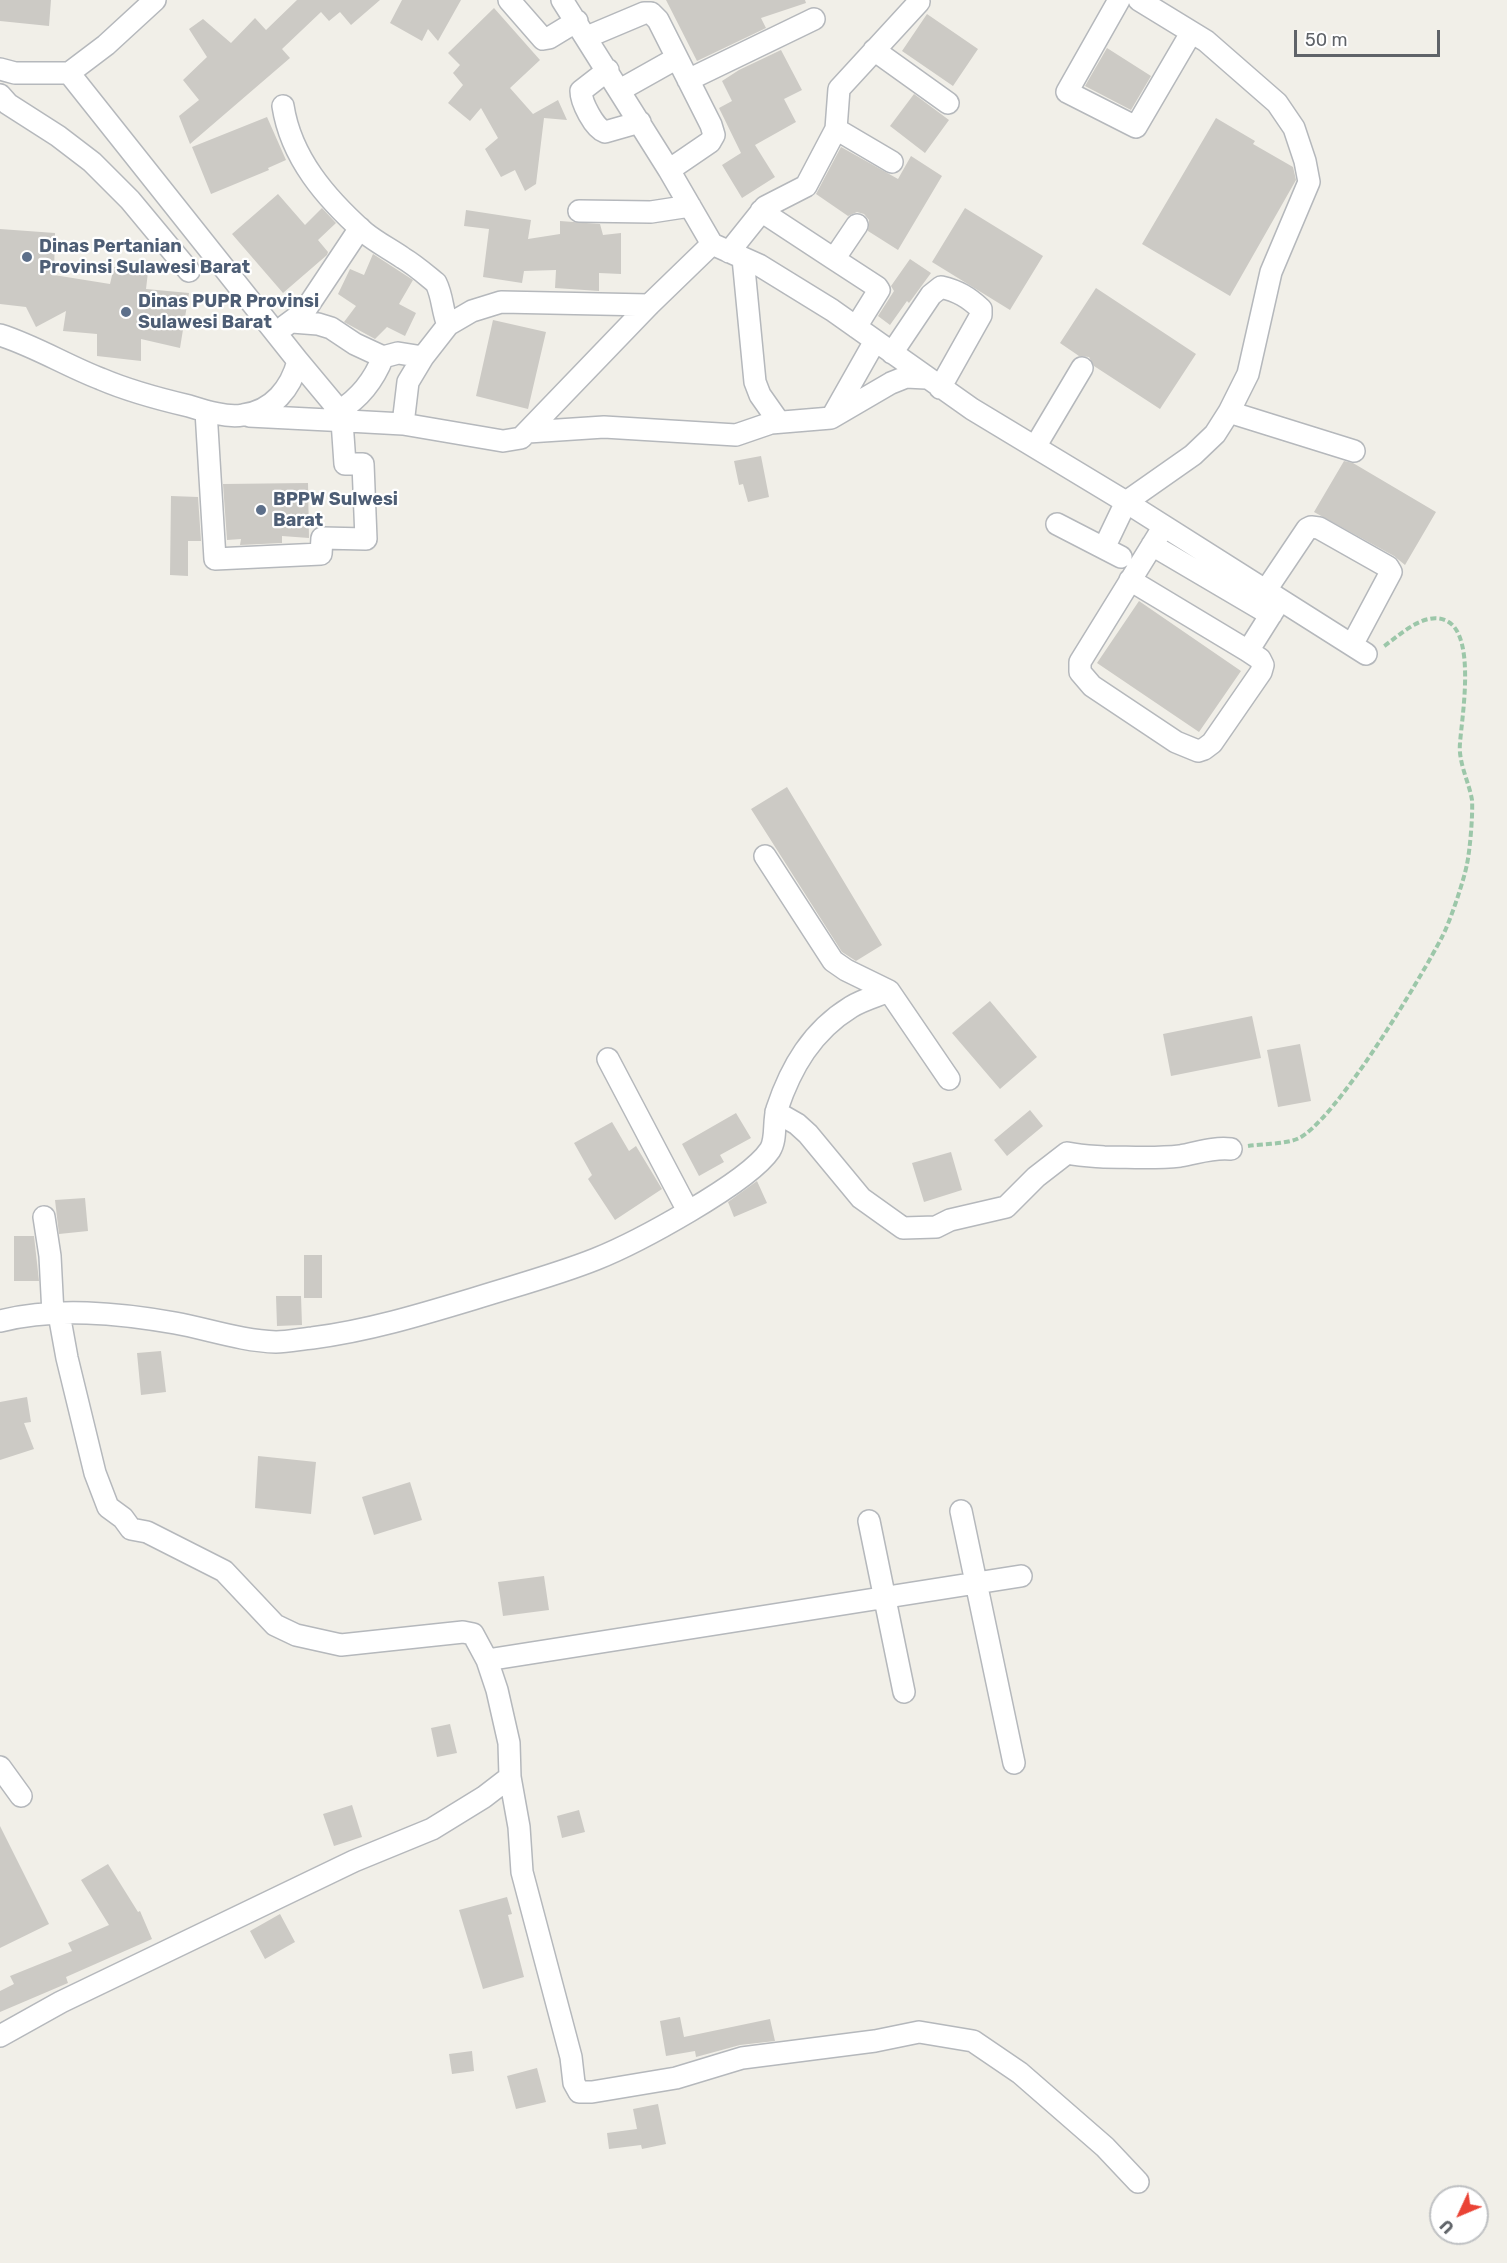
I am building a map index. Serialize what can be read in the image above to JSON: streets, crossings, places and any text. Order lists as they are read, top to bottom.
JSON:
{
  "places": ["Dinas Pertanian Provinsi Sulawesi Barat", "Dinas PUPR Provinsi Sulawesi Barat", "BPPW Sulwesi Barat"],
  "scale_bar": "50 m",
  "north": "bottom left"
}
